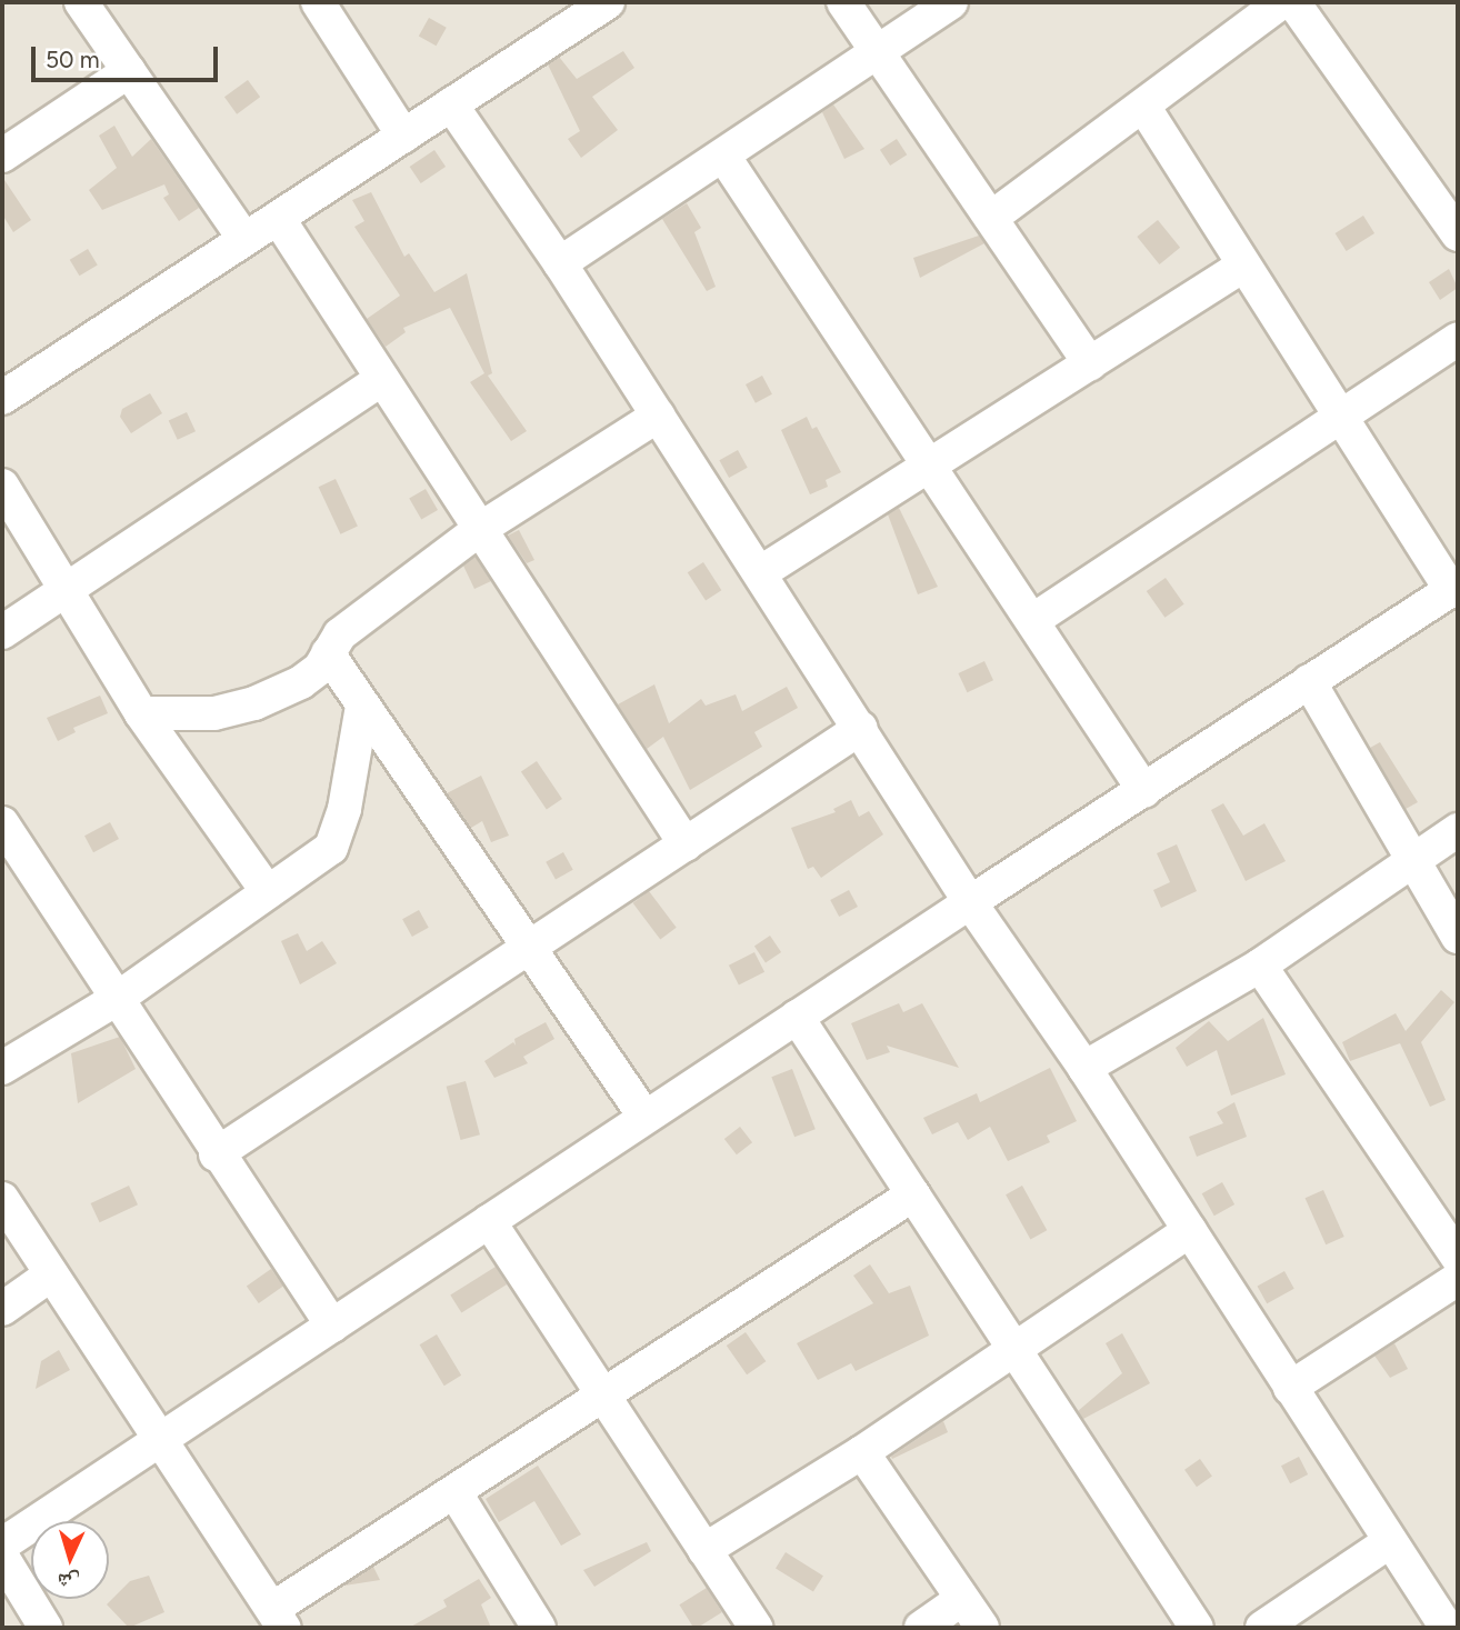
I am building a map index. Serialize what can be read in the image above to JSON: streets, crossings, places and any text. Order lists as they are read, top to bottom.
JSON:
{
  "scale_bar": "50 m",
  "north": "bottom"
}
